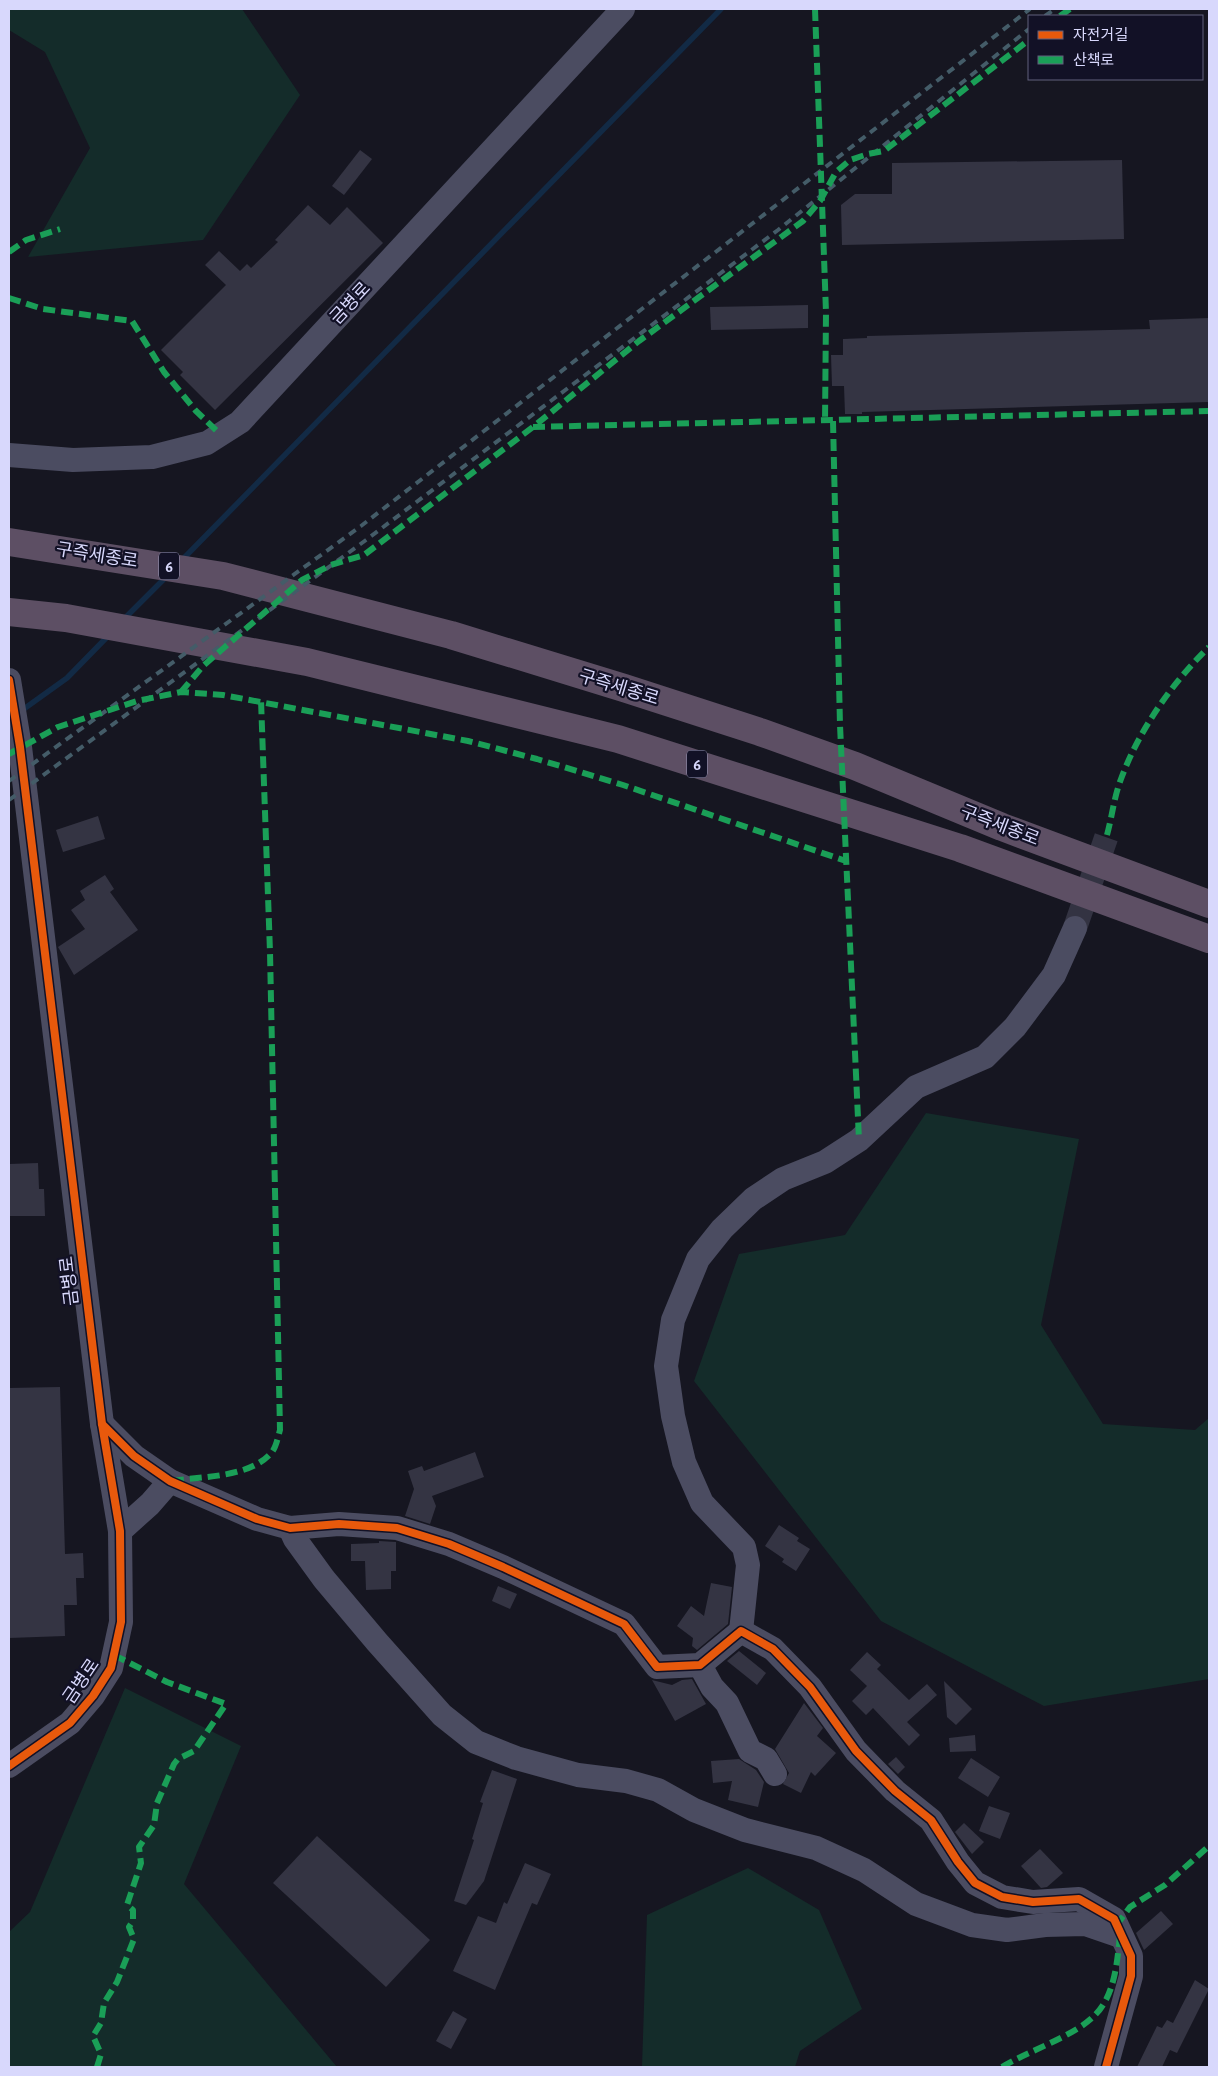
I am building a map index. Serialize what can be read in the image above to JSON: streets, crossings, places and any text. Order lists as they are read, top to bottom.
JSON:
{
  "streets": {
    "highway": ["구즉세종로", "6"],
    "street": ["금병로"]
  },
  "legend": ["자전거길", "산책로"]
}
